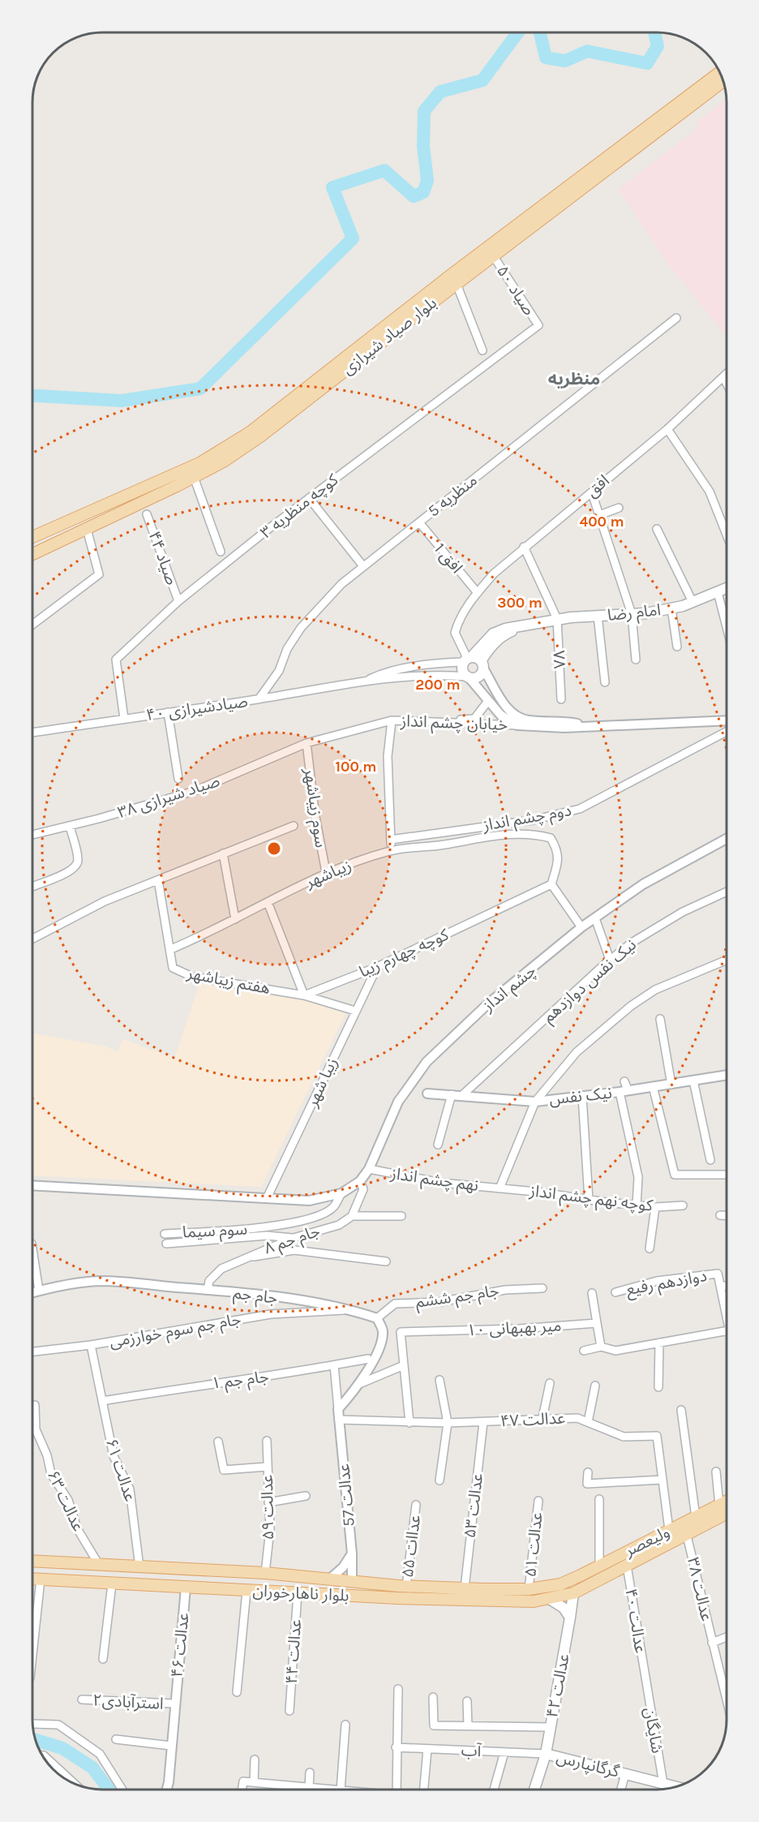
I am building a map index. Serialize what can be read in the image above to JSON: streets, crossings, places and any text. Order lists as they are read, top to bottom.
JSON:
{
  "streets": {
    "main road": [
      "بلوار صیاد شیرازی",
      "امام رضا",
      "ولیعصر",
      "بلوار ناهارخوران",
      "عدالت ۴۲",
      "گرگانپارس"
    ],
    "street": [
      "صیاد ۵۰",
      "افق",
      "منظریه 5",
      "کوچه منظریه ۳",
      "صیاد ۴۴",
      "افق 1",
      "۷۸",
      "۴۰ صیادشیرازی",
      "خیابان چشم انداز",
      "صیاد شیرازی ۳۸",
      "سوم زیباشهر",
      "دوم چشم انداز",
      "زیباشهر",
      "کوچه چهارم زیبا",
      "هفتم زیباشهر",
      "نیک نفس دوازدهم",
      "چشم انداز",
      "زیبا شهر",
      "نیک نفس",
      "نهم چشم انداز",
      "کوچه نهم چشم انداز",
      "سوم سیما",
      "۸ جام جم",
      "دوازدهم رفیع",
      "جام جم",
      "جام جم ششم",
      "۱۰ میر بهبهانی",
      "جام جم سوم خوارزمی",
      "۱ جام جم",
      "عدالت ۴۷",
      "عدالت ۶۱",
      "عدالت 57",
      "عدالت ۶۳",
      "عدالت ۵۳",
      "عدالت ۵۹",
      "عدالت ۵۱",
      "عداات ۵۵",
      "عدالت ۳۸",
      "عدالت ۴۰",
      "۴۶ عدالت",
      "۴۴ عدالت",
      "استرآبادی۲",
      "شایگان",
      "آب"
    ]
  },
  "crossings": [
    ["صیاد ۵۰", "بلوار صیاد شیرازی"],
    ["صیاد ۵۰", "کوچه منظریه ۳"],
    ["افق", "افق 1"],
    ["افق", "امام رضا"],
    ["افق", "۴۰ صیادشیرازی"],
    ["منظریه 5", "افق 1"],
    ["منظریه 5", "۴۰ صیادشیرازی"],
    ["کوچه منظریه ۳", "صیاد ۴۴"],
    ["کوچه منظریه ۳", "۴۰ صیادشیرازی"],
    ["امام رضا", "۷۸"],
    ["امام رضا", "۴۰ صیادشیرازی"],
    ["خیابان چشم انداز", "صیاد شیرازی ۳۸"],
    ["خیابان چشم انداز", "سوم زیباشهر"],
    ["صیاد شیرازی ۳۸", "سوم زیباشهر"],
    ["سوم زیباشهر", "زیباشهر"],
    ["زیباشهر", "کوچه چهارم زیبا"],
    ["زیباشهر", "هفتم زیباشهر"],
    ["کوچه چهارم زیبا", "هفتم زیباشهر"],
    ["کوچه چهارم زیبا", "زیبا شهر"],
    ["نیک نفس دوازدهم", "نیک نفس"],
    ["چشم انداز", "نهم چشم انداز"],
    ["چشم انداز", "سوم سیما"],
    ["نهم چشم انداز", "کوچه نهم چشم انداز"],
    ["۸ جام جم", "جام جم"],
    ["جام جم", "جام جم ششم"],
    ["جام جم", "جام جم سوم خوارزمی"],
    ["جام جم سوم خوارزمی", "عدالت ۶۱"],
    ["۱ جام جم", "عدالت ۶۱"],
    ["عدالت ۴۷", "عدالت 57"],
    ["عدالت ۴۷", "عدالت ۵۳"],
    ["عدالت ۴۷", "ولیعصر"],
    ["عدالت ۶۱", "بلوار ناهارخوران"],
    ["عدالت 57", "بلوار ناهارخوران"],
    ["عدالت ۶۳", "بلوار ناهارخوران"],
    ["عدالت ۵۳", "بلوار ناهارخوران"],
    ["عدالت ۵۹", "بلوار ناهارخوران"],
    ["ولیعصر", "عدالت ۳۸"],
    ["ولیعصر", "بلوار ناهارخوران"],
    ["ولیعصر", "عدالت ۴۰"],
    ["ولیعصر", "عدالت ۴۲"],
    ["عدالت ۵۱", "بلوار ناهارخوران"],
    ["عداات ۵۵", "بلوار ناهارخوران"],
    ["بلوار ناهارخوران", "۴۶ عدالت"],
    ["بلوار ناهارخوران", "۴۴ عدالت"],
    ["بلوار ناهارخوران", "عدالت ۴۲"],
    ["عدالت ۴۰", "شایگان"],
    ["۴۶ عدالت", "استرآبادی۲"],
    ["عدالت ۴۲", "آب"],
    ["عدالت ۴۲", "گرگانپارس"],
    ["شایگان", "گرگانپارس"],
    ["آب", "گرگانپارس"]
  ],
  "districts": ["منظریه"],
  "rings": [
    "400 m",
    "300 m",
    "200 m",
    "100 m"
  ]
}
